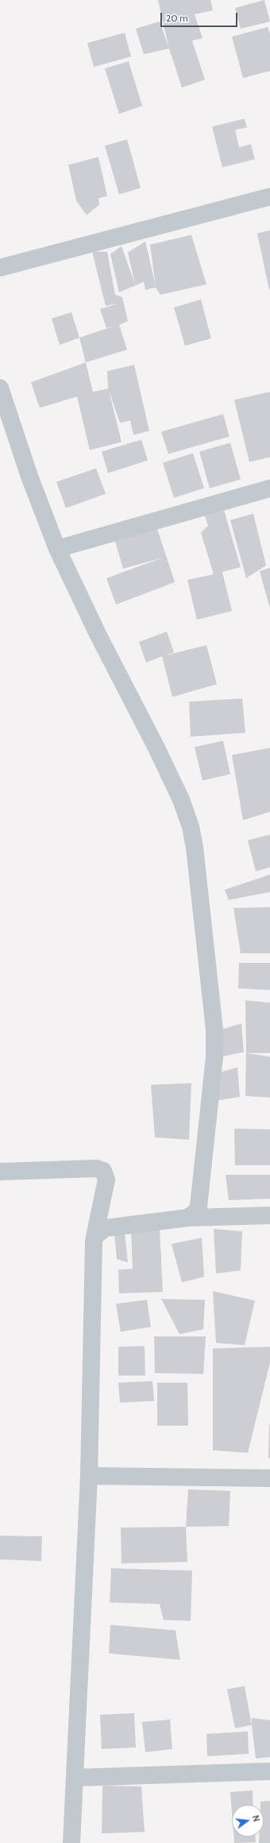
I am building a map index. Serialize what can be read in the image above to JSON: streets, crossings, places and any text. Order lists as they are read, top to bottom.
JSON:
{
  "scale_bar": "20 m",
  "north": "right"
}
